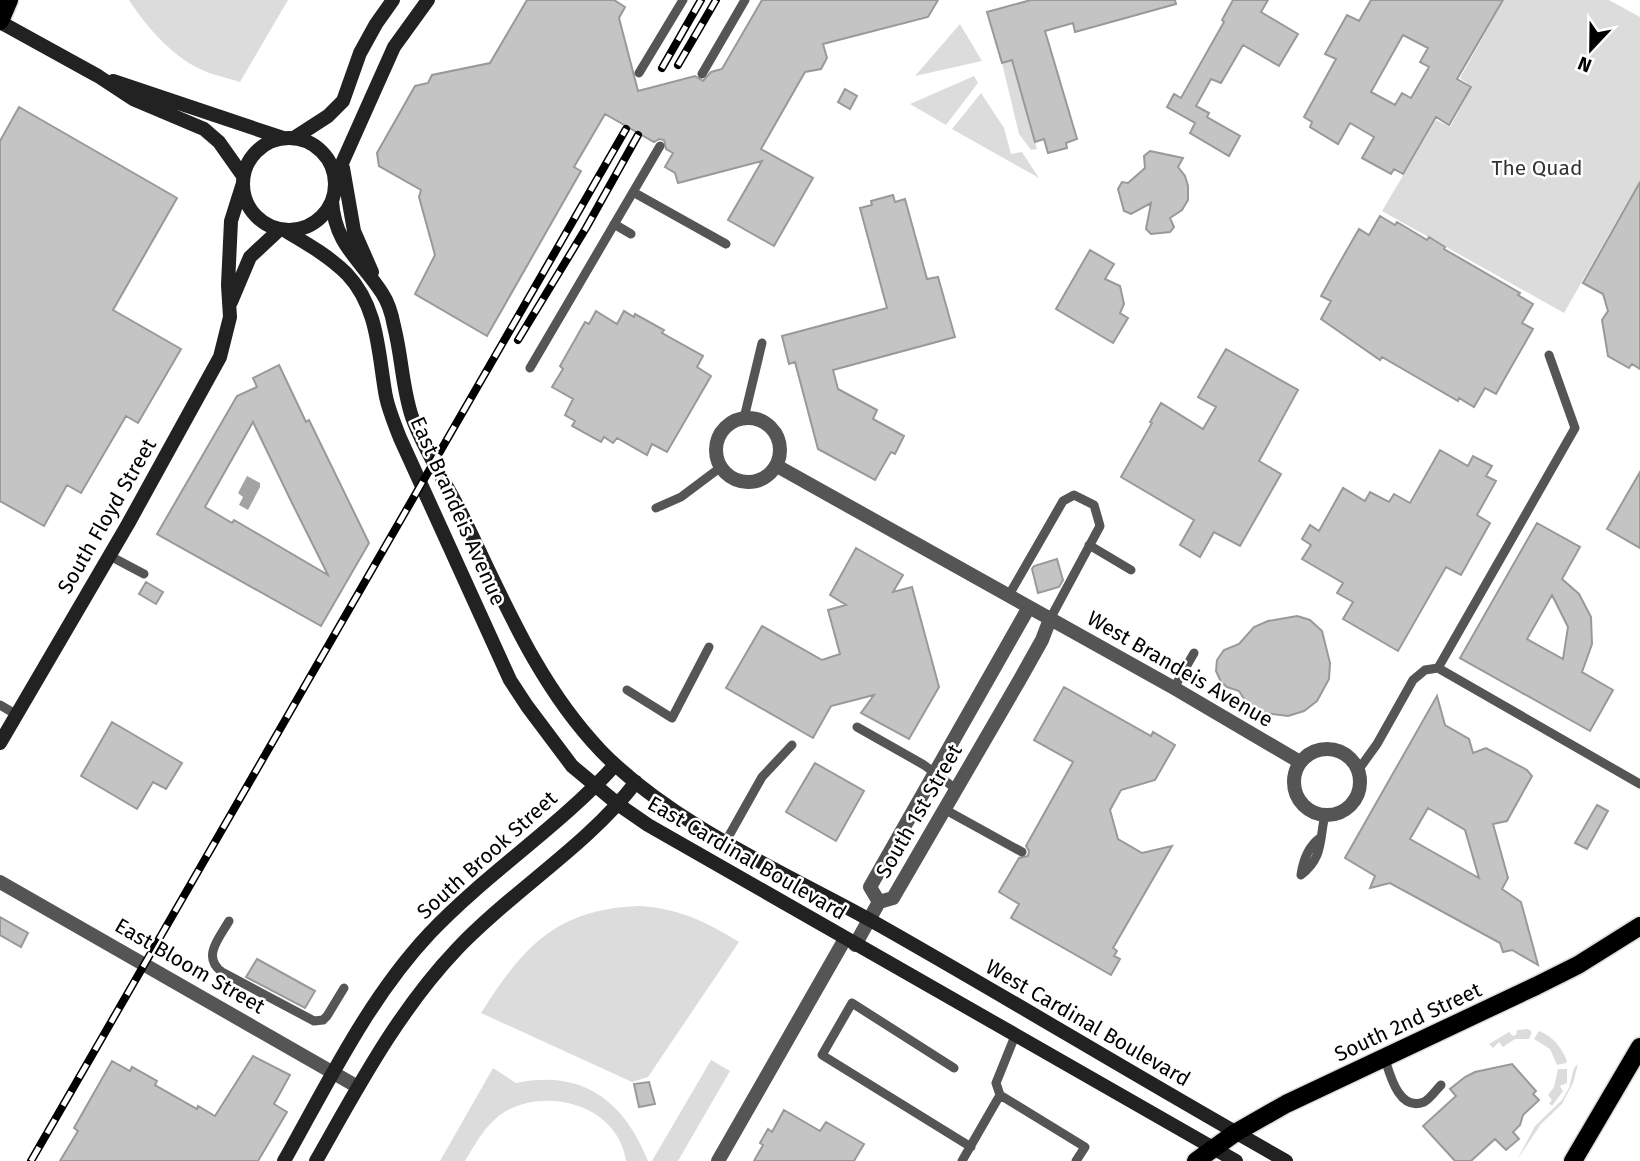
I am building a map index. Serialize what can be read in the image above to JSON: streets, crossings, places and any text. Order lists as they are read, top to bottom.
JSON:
{
  "streets": {
    "main road": [
      "East Brandeis Avenue",
      "South Floyd Street",
      "South Brook Street",
      "East Cardinal Boulevard",
      "South 2nd Street",
      "West Cardinal Boulevard"
    ],
    "street": ["West Brandeis Avenue", "South 1st Street", "East Bloom Street"]
  },
  "crossings": [
    ["East Brandeis Avenue", "South Floyd Street"],
    ["East Brandeis Avenue", "South Brook Street"],
    ["East Brandeis Avenue", "East Cardinal Boulevard"],
    ["West Brandeis Avenue", "South 1st Street"],
    ["South Brook Street", "East Bloom Street"],
    ["East Cardinal Boulevard", "West Cardinal Boulevard"],
    ["South 2nd Street", "West Cardinal Boulevard"]
  ],
  "parks": ["The Quad"],
  "north": "bottom"
}
